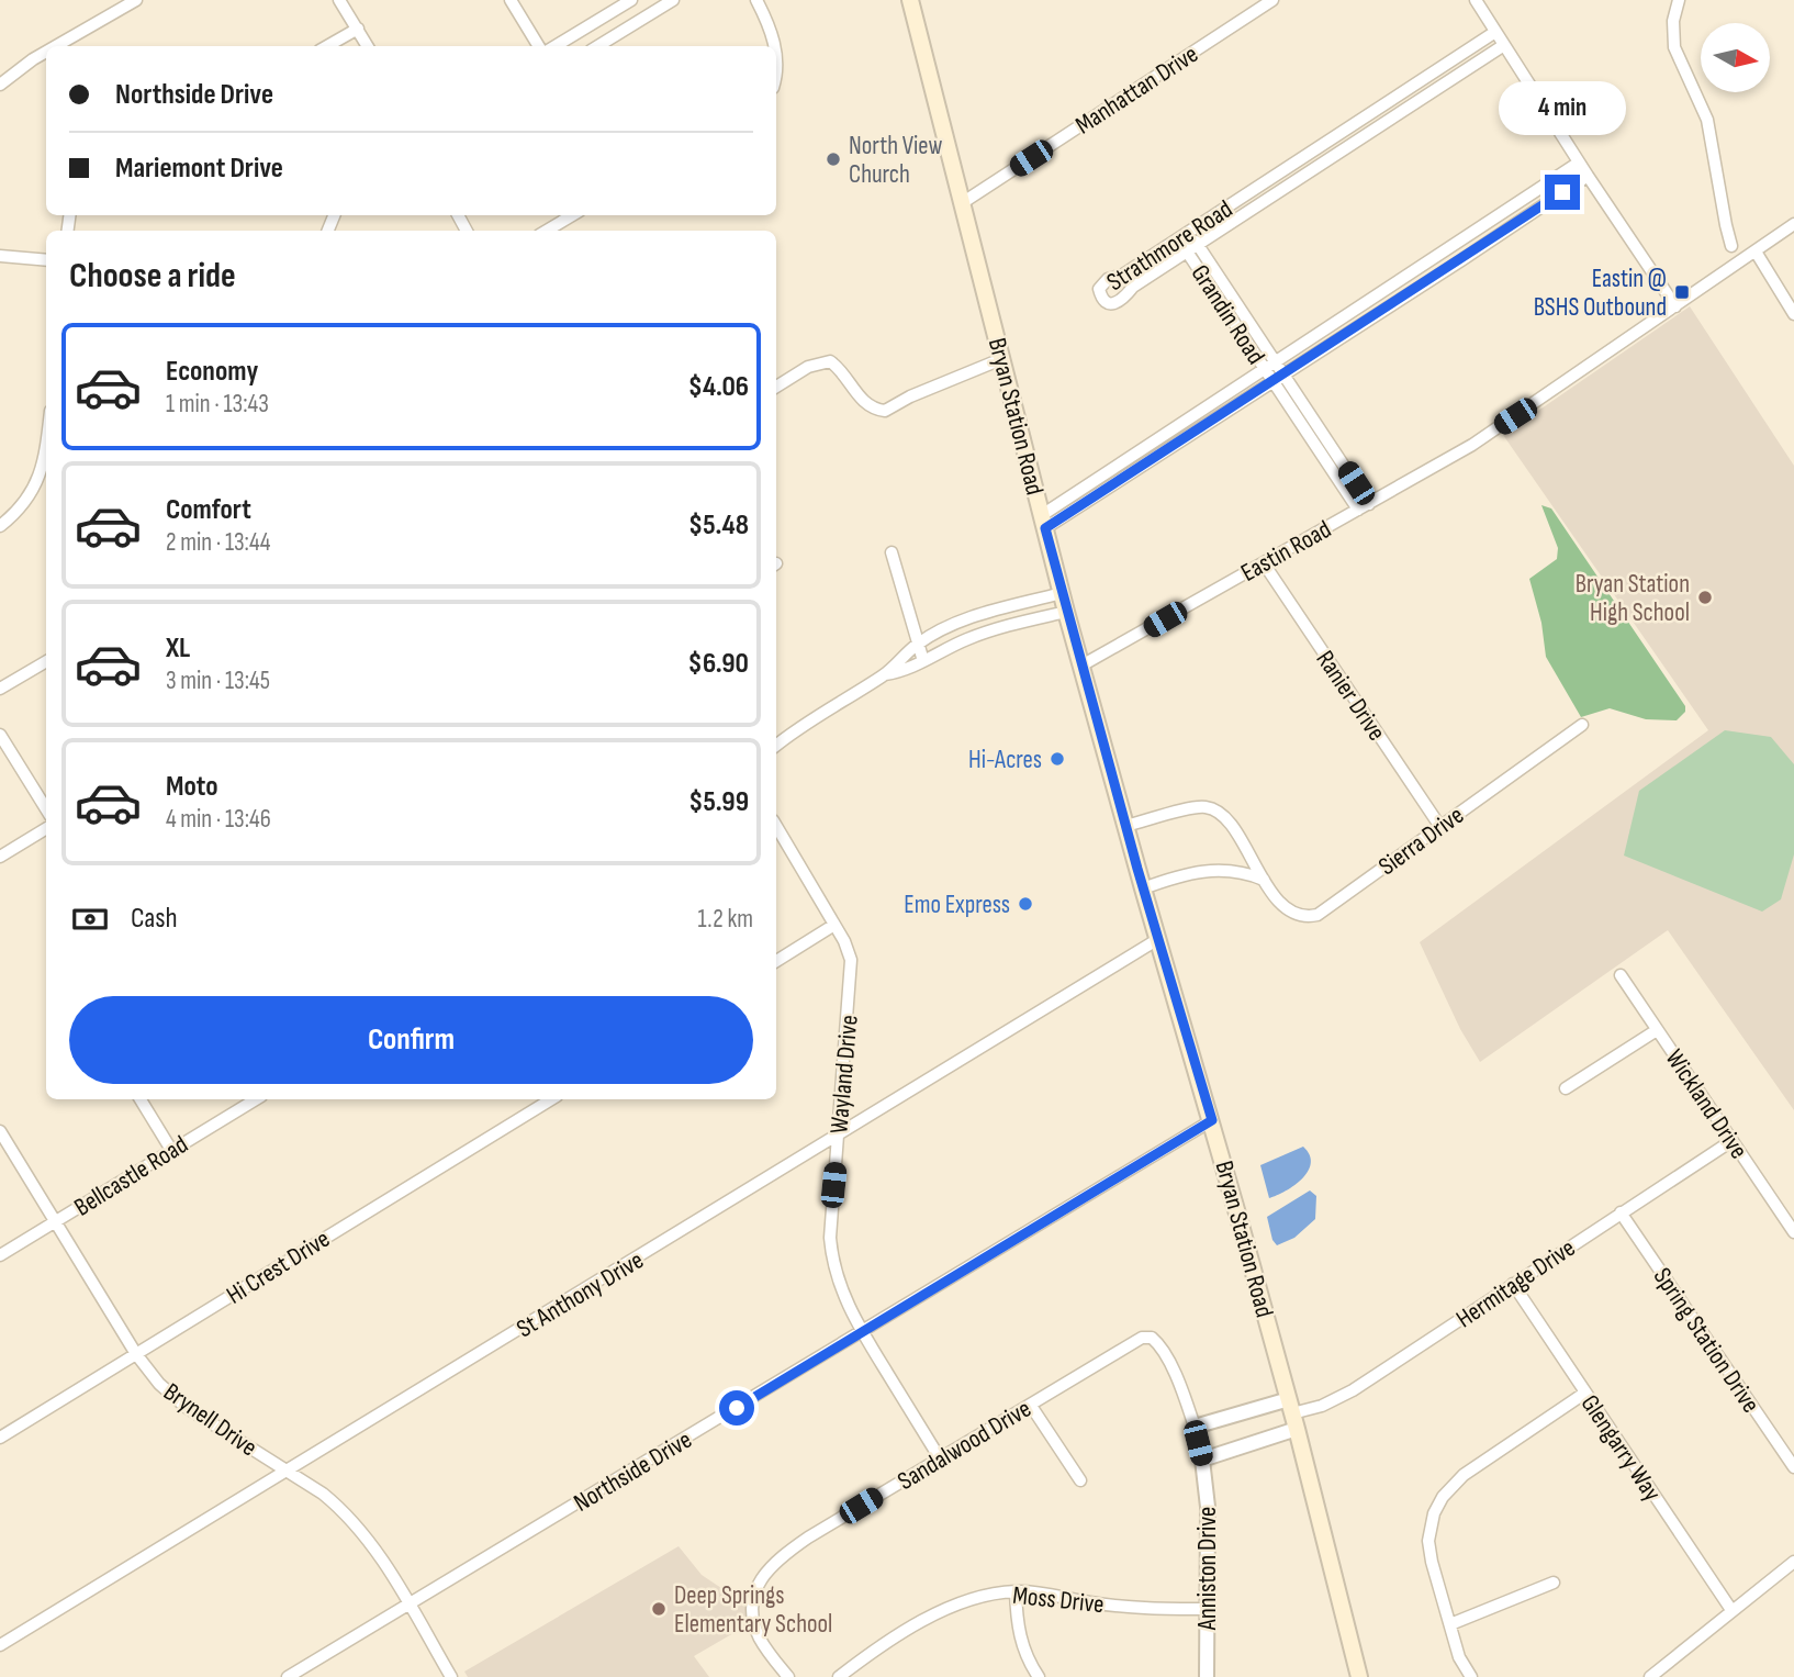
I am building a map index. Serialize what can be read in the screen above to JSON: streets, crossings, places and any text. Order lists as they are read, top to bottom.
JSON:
{
  "streets": {
    "main road": ["Bryan Station Road"],
    "street": [
      "Manhattan Drive",
      "Strathmore Road",
      "Grandin Road",
      "Eastin Road",
      "Ranier Drive",
      "Sierra Drive",
      "Wayland Drive",
      "Wickland Drive",
      "Bellcastle Road",
      "Hi Crest Drive",
      "Hermitage Drive",
      "St Anthony Drive",
      "Spring Station Drive",
      "Brynell Drive",
      "Sandalwood Drive",
      "Glengarry Way",
      "Northside Drive",
      "Anniston Drive",
      "Moss Drive"
    ]
  },
  "crossings": [
    ["Manhattan Drive", "Bryan Station Road"],
    ["Strathmore Road", "Grandin Road"],
    ["Grandin Road", "Eastin Road"],
    ["Bryan Station Road", "Eastin Road"],
    ["Bryan Station Road", "Sierra Drive"],
    ["Bryan Station Road", "Hermitage Drive"],
    ["Bryan Station Road", "St Anthony Drive"],
    ["Bryan Station Road", "Northside Drive"],
    ["Eastin Road", "Ranier Drive"],
    ["Ranier Drive", "Sierra Drive"],
    ["Wayland Drive", "St Anthony Drive"],
    ["Wayland Drive", "Sandalwood Drive"],
    ["Wayland Drive", "Northside Drive"],
    ["Wickland Drive", "Hermitage Drive"],
    ["Bellcastle Road", "Brynell Drive"],
    ["Hi Crest Drive", "Brynell Drive"],
    ["Hermitage Drive", "Spring Station Drive"],
    ["Hermitage Drive", "Glengarry Way"],
    ["St Anthony Drive", "Brynell Drive"],
    ["Brynell Drive", "Northside Drive"],
    ["Sandalwood Drive", "Anniston Drive"],
    ["Anniston Drive", "Moss Drive"]
  ],
  "places": {
    "other": [
      "North View Church",
      "Bryan Station High School",
      "Hi-Acres",
      "Emo Express",
      "Deep Springs Elementary School"
    ],
    "transit": ["Eastin @ BSHS Outbound"]
  },
  "north": "right",
  "page": {
    "banner": ["Northside Drive", "Mariemont Drive"],
    "bubble": "4 min",
    "heading": "Choose a ride",
    "list": [
      {
        "name": "Economy",
        "note": "1 min · 13:43",
        "value": "$4.06"
      },
      {
        "name": "Comfort",
        "note": "2 min · 13:44",
        "value": "$5.48"
      },
      {
        "name": "XL",
        "note": "3 min · 13:45",
        "value": "$6.90"
      },
      {
        "name": "Moto",
        "note": "4 min · 13:46",
        "value": "$5.99"
      }
    ],
    "pay": ["Cash", "1.2 km"],
    "buttons": "Confirm"
  }
}
